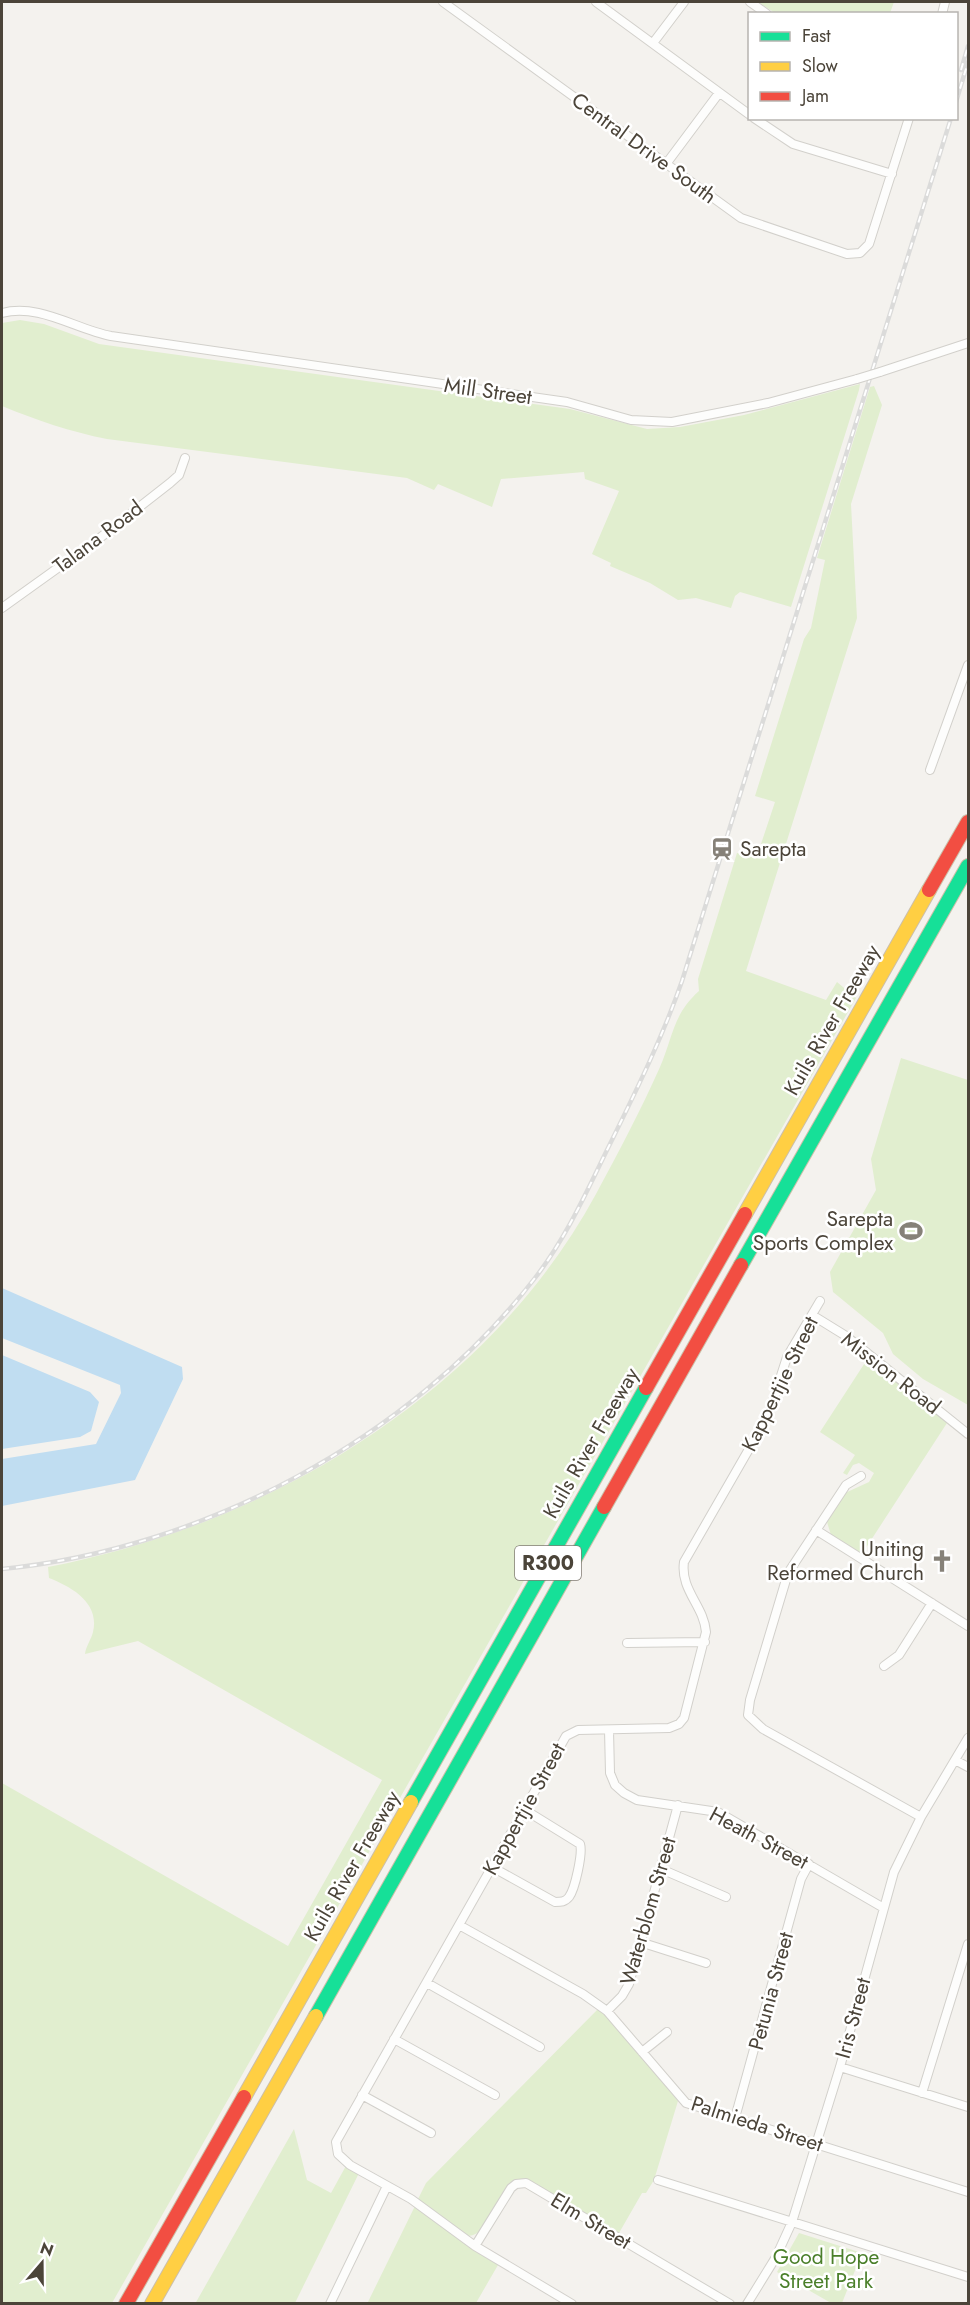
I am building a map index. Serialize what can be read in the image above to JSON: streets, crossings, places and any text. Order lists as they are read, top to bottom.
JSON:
{
  "streets": {
    "highway": ["Kuils River Freeway", "R300"],
    "street": [
      "Central Drive South",
      "Mill Street",
      "Talana Road",
      "Mission Road",
      "Kappertjie Street",
      "Heath Street",
      "Waterblom Street",
      "Petunia Street",
      "Iris Street",
      "Palmieda Street",
      "Elm Street"
    ]
  },
  "crossings": [
    ["Mission Road", "Kappertjie Street"],
    ["Kappertjie Street", "Heath Street"],
    ["Kappertjie Street", "Palmieda Street"],
    ["Kappertjie Street", "Elm Street"],
    ["Heath Street", "Waterblom Street"],
    ["Heath Street", "Petunia Street"],
    ["Heath Street", "Iris Street"],
    ["Waterblom Street", "Palmieda Street"],
    ["Petunia Street", "Palmieda Street"],
    ["Iris Street", "Palmieda Street"]
  ],
  "parks": ["Good Hope Street Park"],
  "places": {
    "station": ["Sarepta"],
    "sports": ["Sarepta Sports Complex"],
    "church": ["Uniting Reformed Church"]
  },
  "legend": ["Fast", "Slow", "Jam"],
  "north": "top"
}
